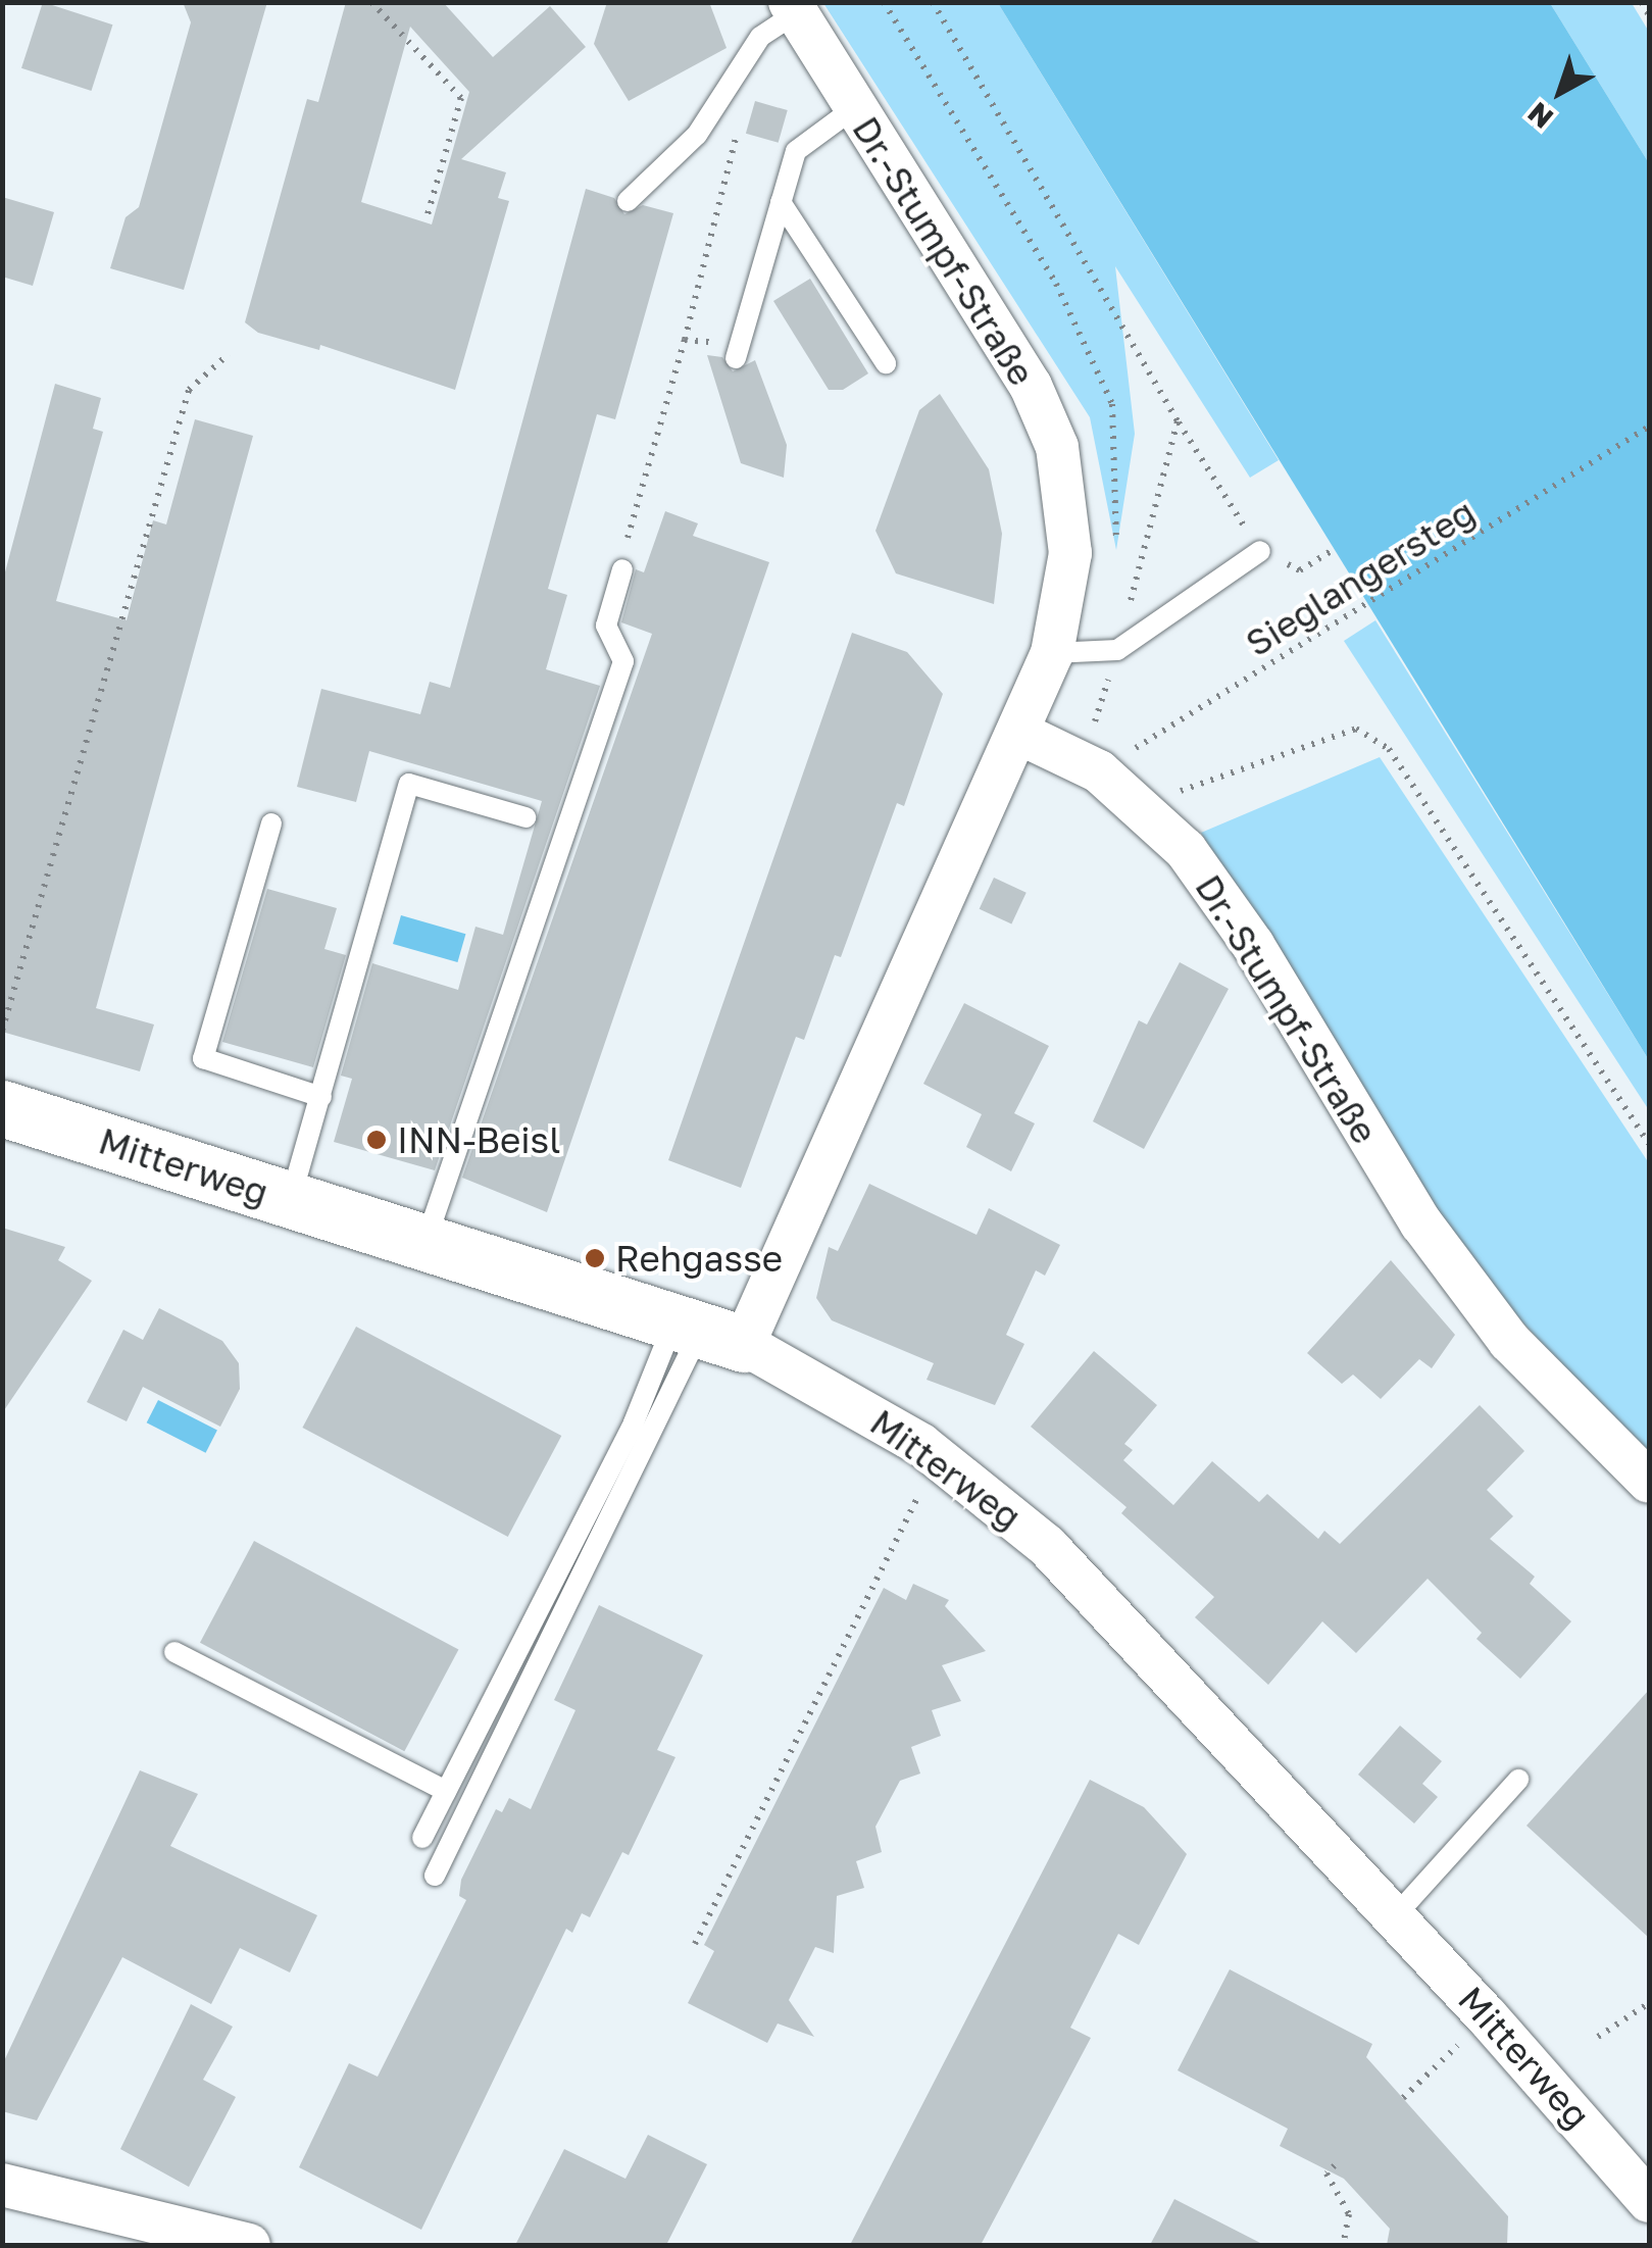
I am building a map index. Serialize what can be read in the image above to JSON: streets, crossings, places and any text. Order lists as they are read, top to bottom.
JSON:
{
  "streets": {
    "street": ["Dr.-Stumpf-Straße", "Mitterweg"],
    "path": ["Sieglangersteg"]
  },
  "crossings": [
    ["Dr.-Stumpf-Straße", "Sieglangersteg"]
  ],
  "places": ["INN-Beisl", "Rehgasse"],
  "north": "bottom left"
}
